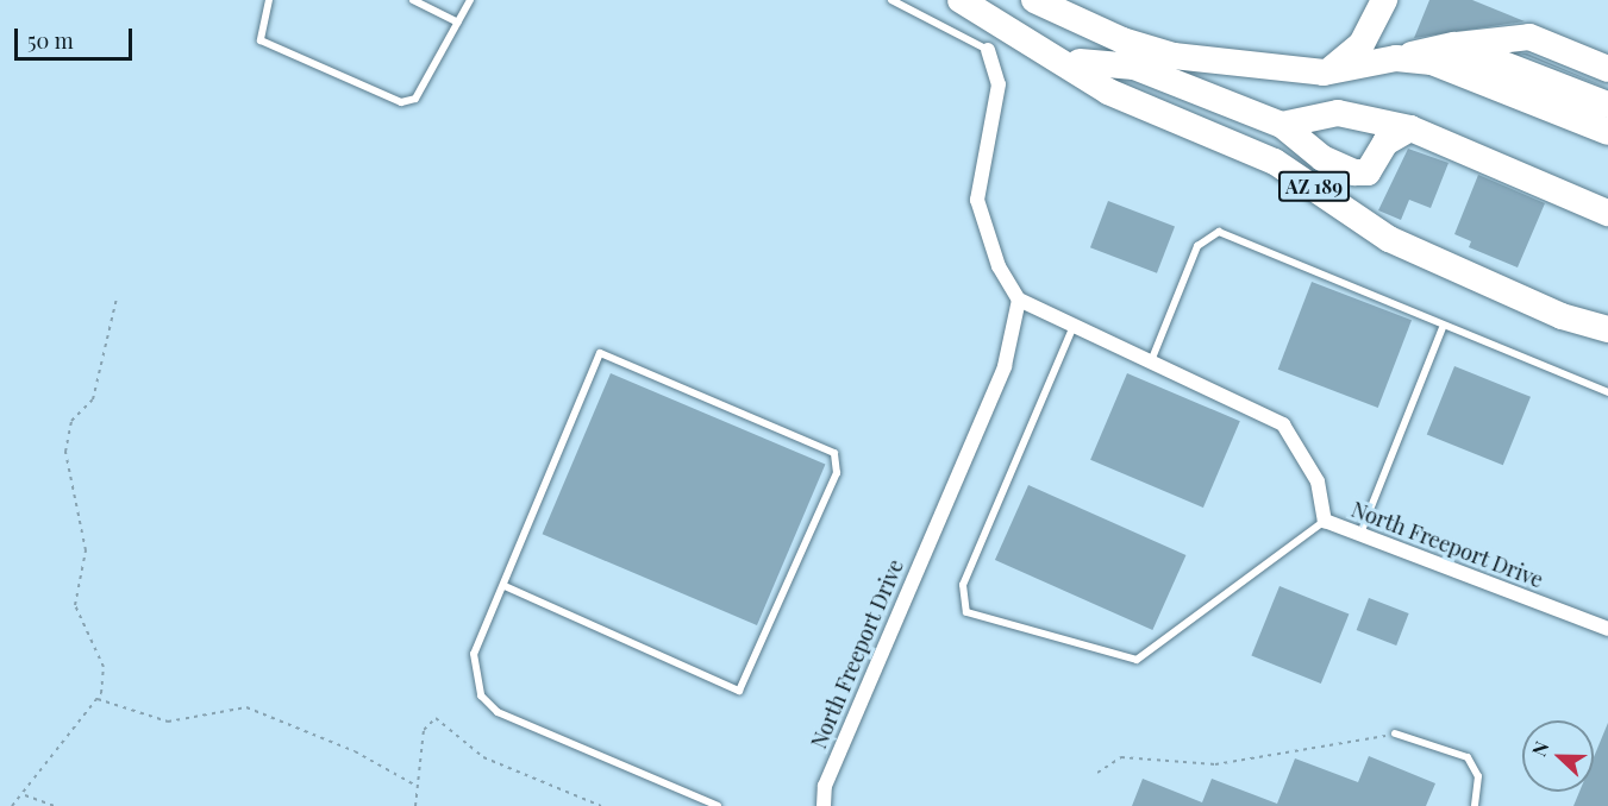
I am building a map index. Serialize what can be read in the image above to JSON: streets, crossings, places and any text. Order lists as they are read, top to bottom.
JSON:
{
  "streets": {
    "highway": ["AZ 189"],
    "street": ["North Freeport Drive"]
  },
  "scale_bar": "50 m",
  "north": "left"
}
